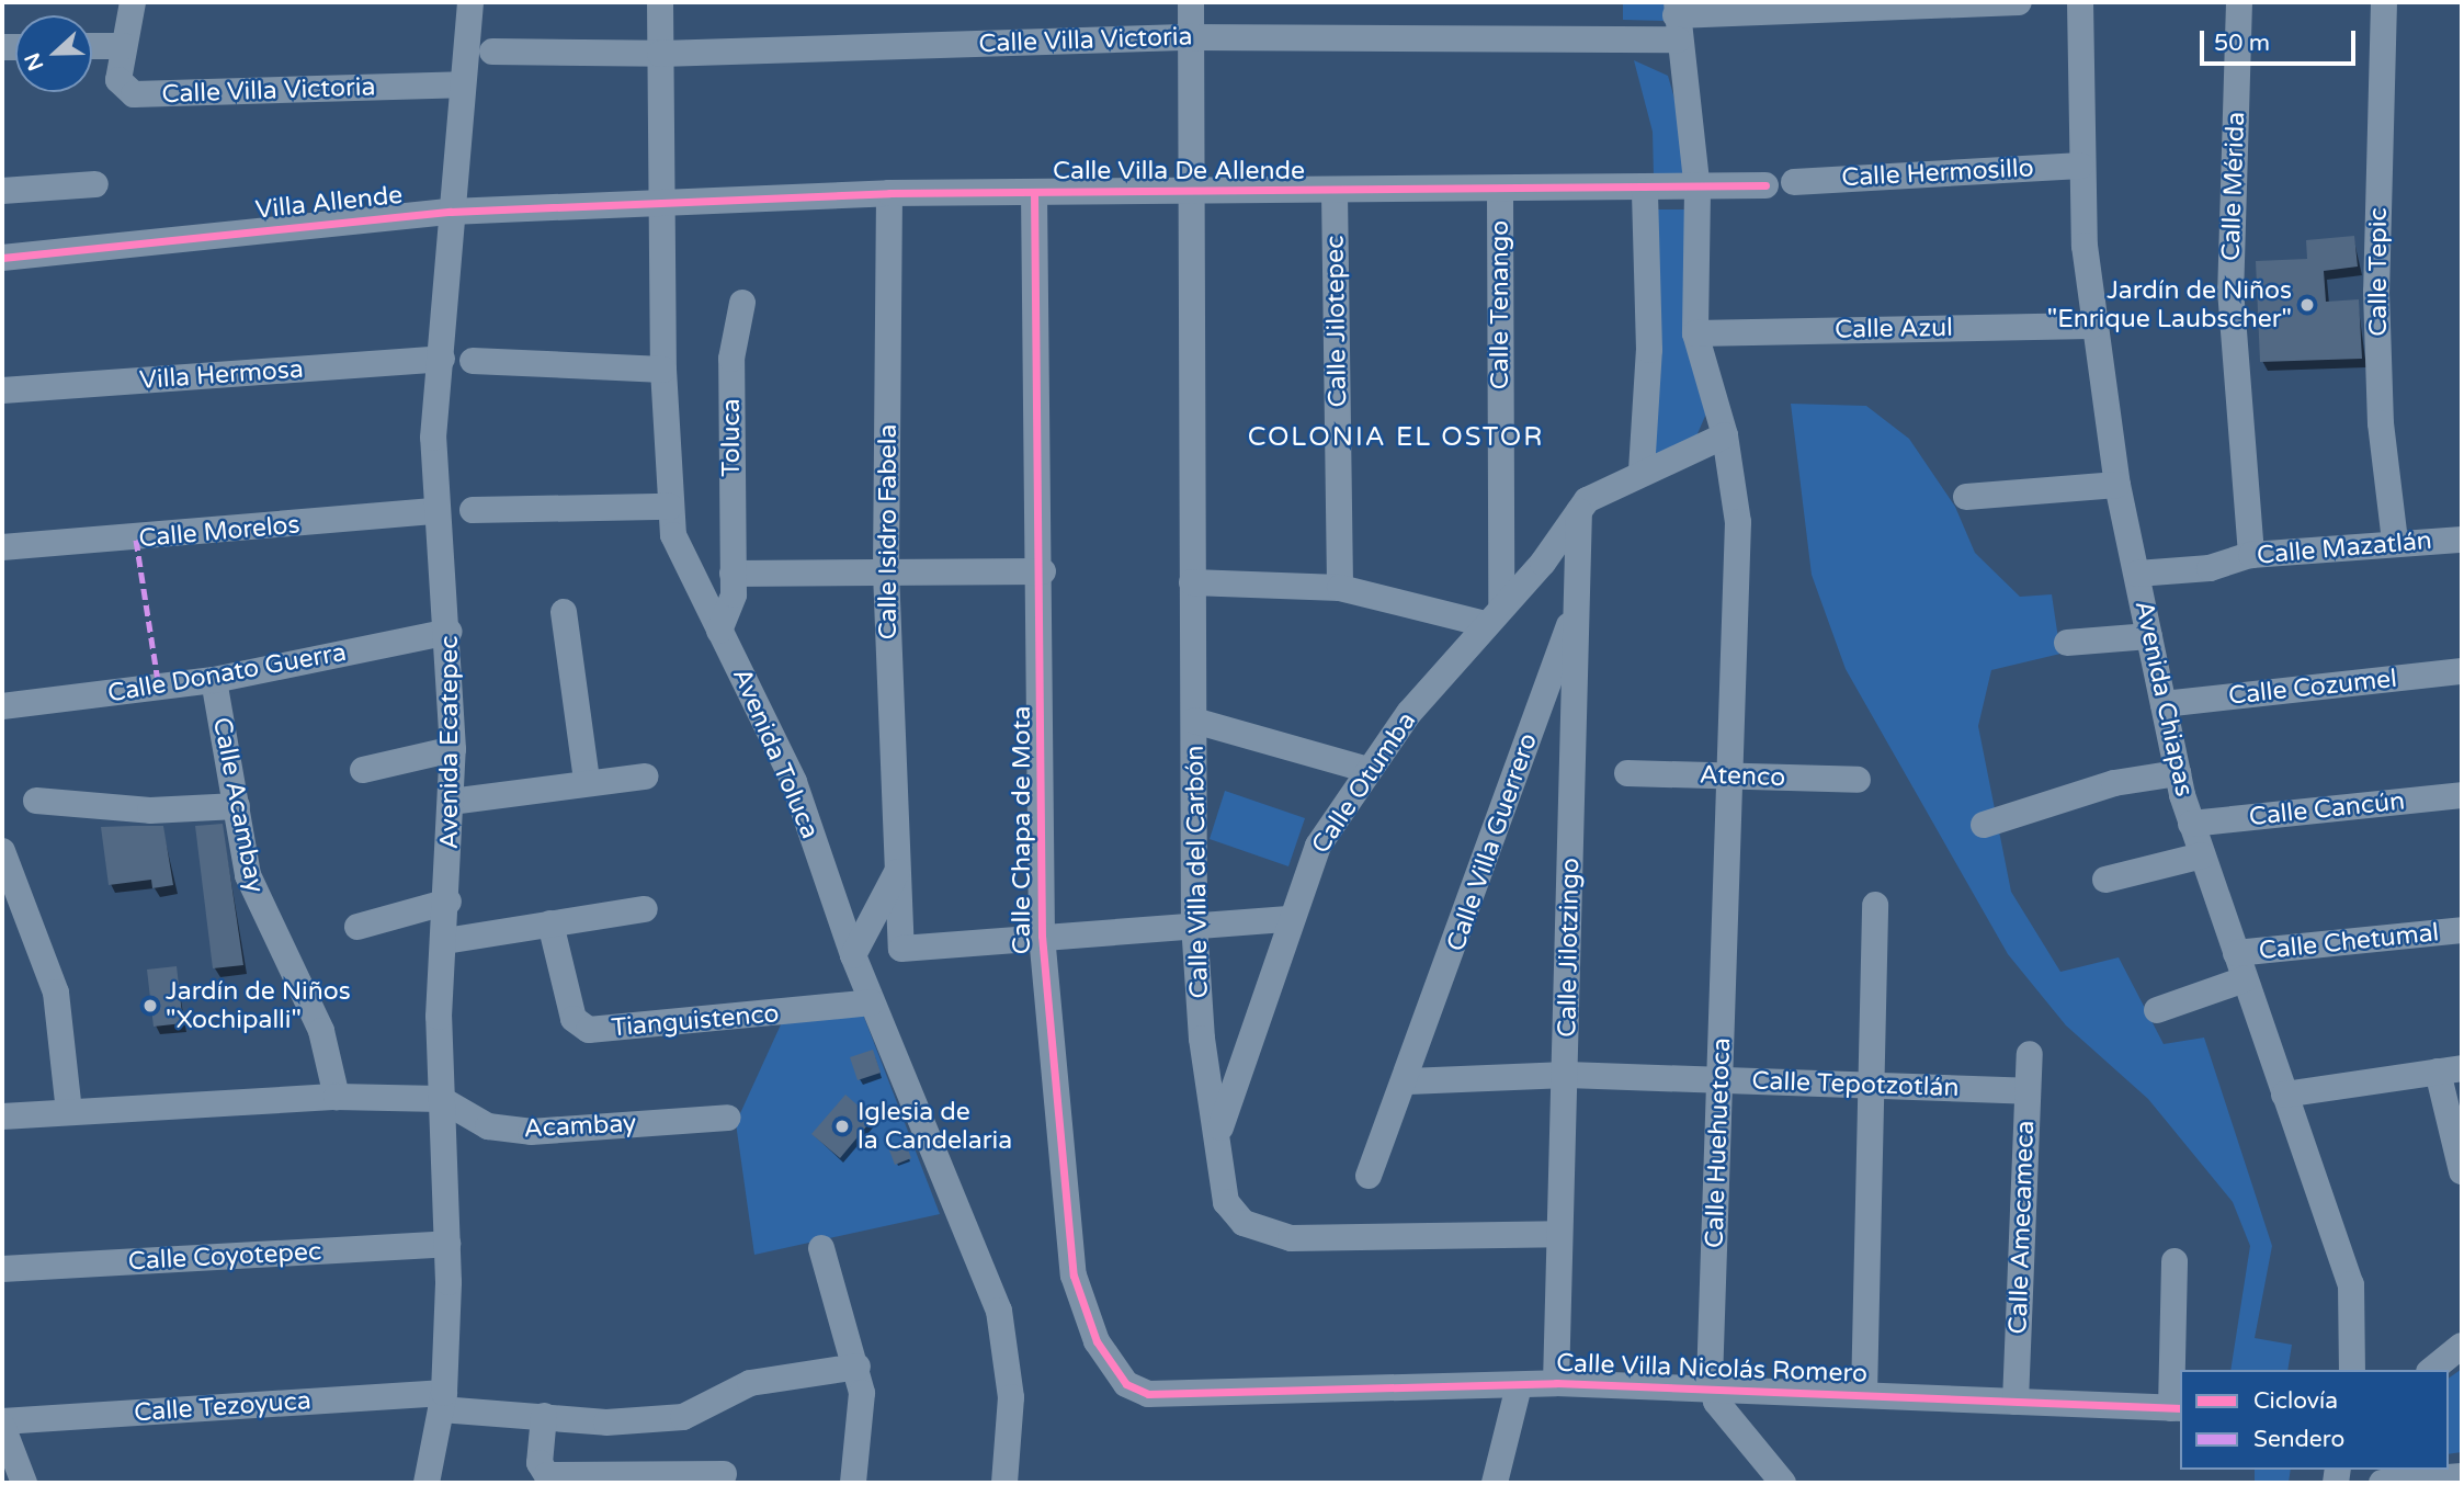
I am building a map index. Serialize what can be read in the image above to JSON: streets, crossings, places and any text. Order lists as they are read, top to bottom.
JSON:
{
  "streets": {
    "street": [
      "Calle Villa Victoria",
      "Calle Villa De Allende",
      "Calle Hermosillo",
      "Calle Mérida",
      "Villa Allende",
      "Calle Tepic",
      "Calle Tenango",
      "Calle Jilotepec",
      "Calle Azul",
      "Villa Hermosa",
      "Toluca",
      "Calle Morelos",
      "Calle Isidro Fabela",
      "Calle Mazatlán",
      "Calle Donato Guerra",
      "Calle Cozumel",
      "Avenida Chiapas",
      "Avenida Ecatepec",
      "Avenida Toluca",
      "Atenco",
      "Calle Otumba",
      "Calle Acambay",
      "Calle Cancún",
      "Calle Chapa de Mota",
      "Calle Villa Guerrero",
      "Calle Villa del Carbón",
      "Calle Chetumal",
      "Calle Jilotzingo",
      "Tianguistenco",
      "Calle Tepotzotlán",
      "Acambay",
      "Calle Huehuetoca",
      "Calle Amecameca",
      "Calle Coyotepec",
      "Calle Villa Nicolás Romero",
      "Calle Tezoyuca"
    ]
  },
  "crossings": [
    ["Calle Villa Victoria", "Avenida Ecatepec"],
    ["Calle Villa Victoria", "Avenida Toluca"],
    ["Calle Villa Victoria", "Calle Villa del Carbón"],
    ["Calle Villa De Allende", "Villa Allende"],
    ["Calle Villa De Allende", "Calle Tenango"],
    ["Calle Villa De Allende", "Calle Jilotepec"],
    ["Calle Villa De Allende", "Calle Isidro Fabela"],
    ["Calle Villa De Allende", "Avenida Toluca"],
    ["Calle Villa De Allende", "Calle Chapa de Mota"],
    ["Calle Villa De Allende", "Calle Villa del Carbón"],
    ["Calle Hermosillo", "Avenida Chiapas"],
    ["Calle Mérida", "Calle Mazatlán"],
    ["Villa Allende", "Avenida Ecatepec"],
    ["Villa Allende", "Avenida Toluca"],
    ["Calle Tepic", "Calle Mazatlán"],
    ["Calle Tenango", "Calle Otumba"],
    ["Calle Azul", "Avenida Chiapas"],
    ["Villa Hermosa", "Avenida Ecatepec"],
    ["Toluca", "Avenida Toluca"],
    ["Calle Morelos", "Avenida Ecatepec"],
    ["Calle Isidro Fabela", "Calle Chapa de Mota"],
    ["Calle Mazatlán", "Avenida Chiapas"],
    ["Calle Donato Guerra", "Avenida Ecatepec"],
    ["Calle Donato Guerra", "Calle Acambay"],
    ["Calle Cozumel", "Avenida Chiapas"],
    ["Avenida Chiapas", "Calle Cancún"],
    ["Avenida Chiapas", "Calle Chetumal"],
    ["Avenida Ecatepec", "Acambay"],
    ["Avenida Ecatepec", "Calle Coyotepec"],
    ["Avenida Ecatepec", "Calle Tezoyuca"],
    ["Avenida Toluca", "Tianguistenco"],
    ["Atenco", "Calle Huehuetoca"],
    ["Calle Otumba", "Calle Villa del Carbón"],
    ["Calle Otumba", "Calle Jilotzingo"],
    ["Calle Otumba", "Calle Huehuetoca"],
    ["Calle Chapa de Mota", "Calle Villa Nicolás Romero"],
    ["Calle Villa Guerrero", "Calle Jilotzingo"],
    ["Calle Villa Guerrero", "Calle Tepotzotlán"],
    ["Calle Villa del Carbón", "Calle Jilotzingo"],
    ["Calle Jilotzingo", "Calle Tepotzotlán"],
    ["Calle Jilotzingo", "Calle Villa Nicolás Romero"],
    ["Calle Tepotzotlán", "Calle Huehuetoca"],
    ["Calle Tepotzotlán", "Calle Amecameca"],
    ["Calle Huehuetoca", "Calle Villa Nicolás Romero"],
    ["Calle Amecameca", "Calle Villa Nicolás Romero"]
  ],
  "districts": ["COLONIA EL OSTOR"],
  "places": ["Jardín de Niños \"Enrique Laubscher\"", "Jardín de Niños \"Xochipalli\"", "Iglesia de la Candelaria"],
  "legend": ["Ciclovía", "Sendero"],
  "scale_bar": "50 m",
  "north": "left"
}
